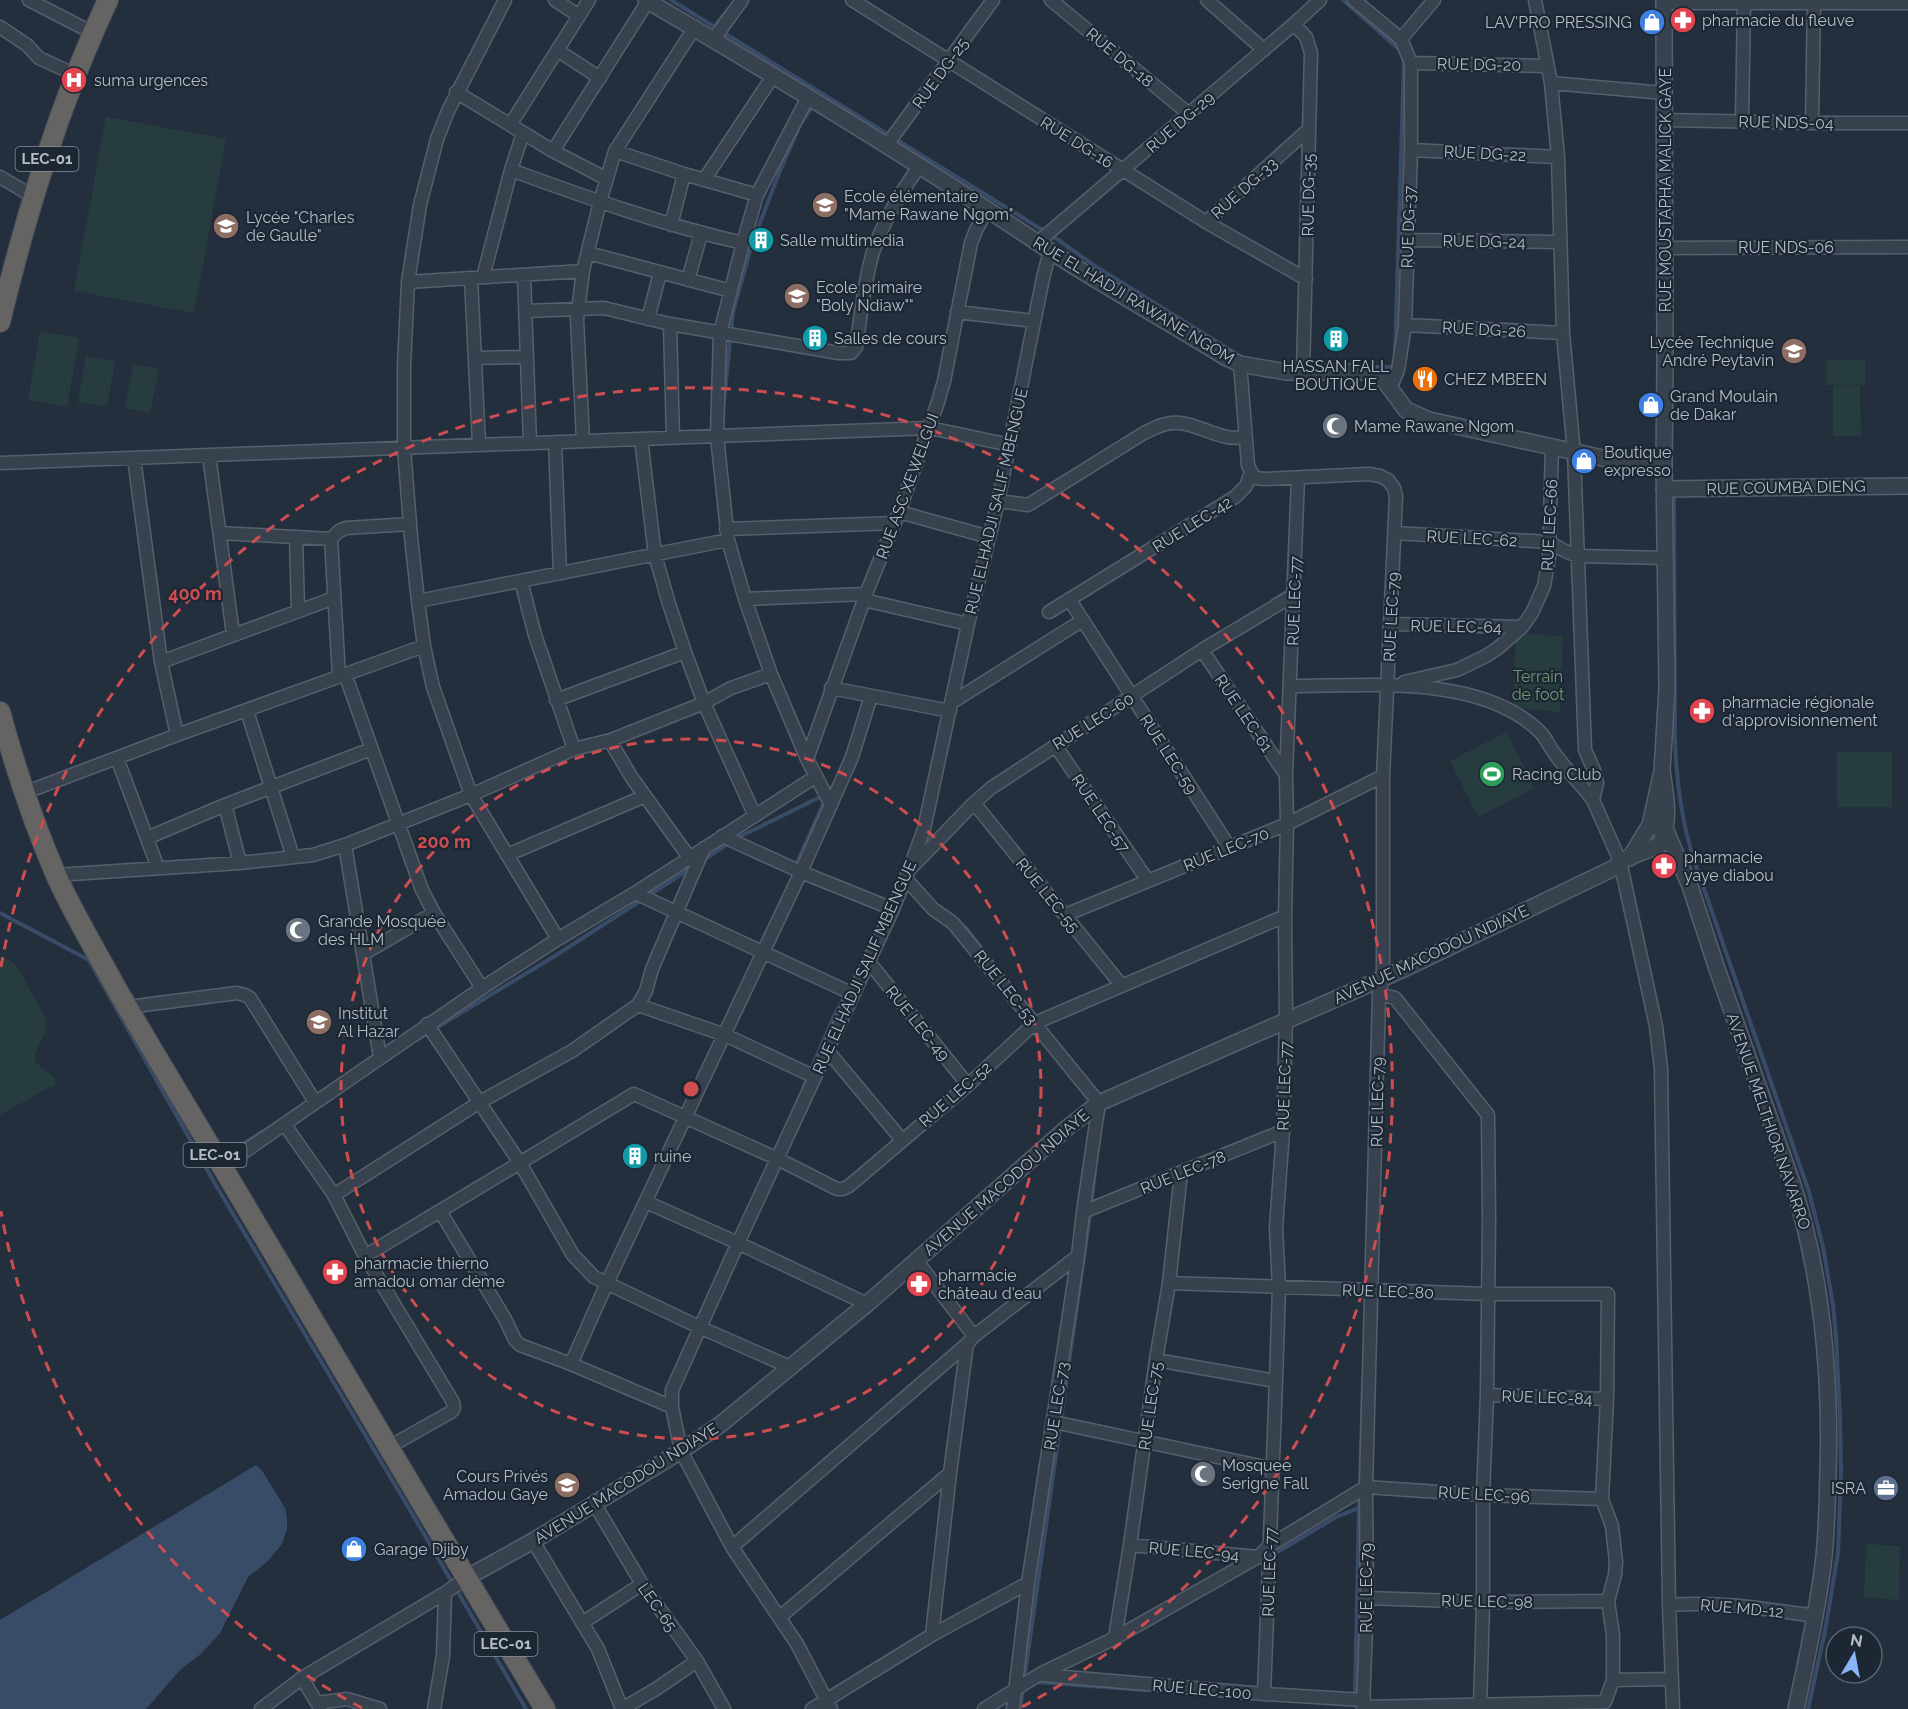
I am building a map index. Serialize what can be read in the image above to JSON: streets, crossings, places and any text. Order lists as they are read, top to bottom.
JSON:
{
  "streets": {
    "highway": ["LEC-01"],
    "street": [
      "RUE DG-18",
      "RUE DG-20",
      "RUE DG-25",
      "RUE DG-29",
      "RUE NDS-04",
      "RUE DG-16",
      "RUE DG-22",
      "RUE DG-33",
      "RUE MOUSTAPHA MALICK GAYE",
      "RUE DG-35",
      "RUE DG-37",
      "RUE DG-24",
      "RUE NDS-06",
      "RUE EL HADJI RAWANE NGOM",
      "RUE DG-26",
      "RUE ASC XEWELGUI",
      "RUE COUMBA DIENG",
      "RUE ELHADJI SALIF MBENGUE",
      "RUE LEC-42",
      "RUE LEC-66",
      "RUE LEC-62",
      "RUE LEC-77",
      "RUE LEC-79",
      "RUE LEC-64",
      "RUE LEC-61",
      "RUE LEC-60",
      "RUE LEC-59",
      "RUE LEC-57",
      "RUE LEC-70",
      "RUE LEC-55",
      "AVENUE MACODOU NDIAYE",
      "RUE LEC-53",
      "RUE LEC-49",
      "RUE LEC-52",
      "AVENUE MELTHIOR NAVARRO",
      "RUE LEC-78",
      "RUE LEC-80",
      "RUE LEC-84",
      "RUE LEC-73",
      "RUE LEC-75",
      "RUE LEC-96",
      "RUE LEC-94",
      "RUE LEC-98",
      "LEC-65",
      "RUE MD-12",
      "RUE LEC-100"
    ]
  },
  "crossings": [
    ["RUE DG-18", "RUE DG-29"],
    ["RUE DG-20", "RUE DG-37"],
    ["RUE DG-25", "RUE DG-16"],
    ["RUE DG-25", "RUE EL HADJI RAWANE NGOM"],
    ["RUE DG-29", "RUE DG-16"],
    ["RUE DG-29", "RUE DG-35"],
    ["RUE DG-29", "RUE EL HADJI RAWANE NGOM"],
    ["RUE DG-29", "RUE ELHADJI SALIF MBENGUE"],
    ["RUE NDS-04", "RUE MOUSTAPHA MALICK GAYE"],
    ["RUE DG-16", "RUE DG-33"],
    ["RUE DG-16", "RUE DG-35"],
    ["RUE DG-22", "RUE DG-37"],
    ["LEC-01", "AVENUE MACODOU NDIAYE"],
    ["RUE DG-33", "RUE DG-35"],
    ["RUE MOUSTAPHA MALICK GAYE", "RUE NDS-06"],
    ["RUE MOUSTAPHA MALICK GAYE", "RUE EL HADJI RAWANE NGOM"],
    ["RUE MOUSTAPHA MALICK GAYE", "RUE COUMBA DIENG"],
    ["RUE DG-35", "RUE EL HADJI RAWANE NGOM"],
    ["RUE DG-37", "RUE DG-24"],
    ["RUE DG-37", "RUE EL HADJI RAWANE NGOM"],
    ["RUE DG-37", "RUE DG-26"],
    ["RUE EL HADJI RAWANE NGOM", "RUE ASC XEWELGUI"],
    ["RUE EL HADJI RAWANE NGOM", "RUE ELHADJI SALIF MBENGUE"],
    ["RUE EL HADJI RAWANE NGOM", "RUE LEC-66"],
    ["RUE ELHADJI SALIF MBENGUE", "RUE LEC-60"],
    ["RUE ELHADJI SALIF MBENGUE", "AVENUE MACODOU NDIAYE"],
    ["RUE ELHADJI SALIF MBENGUE", "RUE LEC-53"],
    ["RUE ELHADJI SALIF MBENGUE", "RUE LEC-49"],
    ["RUE ELHADJI SALIF MBENGUE", "RUE LEC-52"],
    ["RUE LEC-42", "RUE LEC-59"],
    ["RUE LEC-66", "RUE LEC-62"],
    ["RUE LEC-66", "RUE LEC-79"],
    ["RUE LEC-66", "RUE LEC-64"],
    ["RUE LEC-62", "RUE LEC-79"],
    ["RUE LEC-77", "RUE LEC-79"],
    ["RUE LEC-77", "RUE LEC-61"],
    ["RUE LEC-77", "RUE LEC-60"],
    ["RUE LEC-77", "RUE LEC-70"],
    ["RUE LEC-77", "AVENUE MACODOU NDIAYE"],
    ["RUE LEC-77", "RUE LEC-52"],
    ["RUE LEC-77", "RUE LEC-78"],
    ["RUE LEC-77", "RUE LEC-80"],
    ["RUE LEC-77", "RUE LEC-100"],
    ["RUE LEC-79", "RUE LEC-64"],
    ["RUE LEC-79", "RUE LEC-70"],
    ["RUE LEC-79", "AVENUE MACODOU NDIAYE"],
    ["RUE LEC-79", "RUE LEC-80"],
    ["RUE LEC-79", "RUE LEC-96"],
    ["RUE LEC-79", "RUE LEC-98"],
    ["RUE LEC-79", "RUE LEC-100"],
    ["RUE LEC-61", "RUE LEC-60"],
    ["RUE LEC-60", "RUE LEC-59"],
    ["RUE LEC-60", "RUE LEC-57"],
    ["RUE LEC-60", "RUE LEC-55"],
    ["RUE LEC-60", "RUE LEC-53"],
    ["RUE LEC-59", "RUE LEC-70"],
    ["RUE LEC-57", "RUE LEC-70"],
    ["RUE LEC-70", "RUE LEC-55"],
    ["RUE LEC-55", "RUE LEC-52"],
    ["AVENUE MACODOU NDIAYE", "RUE LEC-53"],
    ["AVENUE MACODOU NDIAYE", "RUE LEC-73"],
    ["AVENUE MACODOU NDIAYE", "LEC-65"],
    ["RUE LEC-53", "RUE LEC-52"],
    ["RUE LEC-53", "RUE LEC-73"],
    ["RUE LEC-49", "RUE LEC-52"],
    ["AVENUE MELTHIOR NAVARRO", "RUE MD-12"],
    ["RUE LEC-78", "RUE LEC-73"],
    ["RUE LEC-78", "RUE LEC-75"],
    ["RUE LEC-80", "RUE LEC-84"],
    ["RUE LEC-80", "RUE LEC-75"],
    ["RUE LEC-75", "RUE LEC-94"]
  ],
  "parks": ["Terrain de foot"],
  "places": {
    "pharmacy": [
      "pharmacie du fleuve",
      "pharmacie régionale d'approvisionnement",
      "pharmacie yaye diabou",
      "pharmacie thierno amadou omar dème",
      "pharmacie château d'eau"
    ],
    "shop": [
      "LAV'PRO PRESSING",
      "Grand Moulain de Dakar",
      "Boutique expresso",
      "Garage Djiby"
    ],
    "hospital": ["suma urgences"],
    "school or university": [
      "Ecole élémentaire \"Mame Rawane Ngom\"",
      "Lycée \"Charles de Gaulle\"",
      "Ecole primaire \"Boly Ndiaw\"\"",
      "Lycée Technique André Peytavin",
      "Institut Al Hazar",
      "Cours Privés Amadou Gaye"
    ],
    "building": [
      "Salle multimedia",
      "Salles de cours",
      "HASSAN FALL BOUTIQUE",
      "ruine"
    ],
    "restaurant": ["CHEZ MBEEN"],
    "mosque": ["Mame Rawane Ngom", "Grande Mosquée des HLM", "Mosquee Serigne Fall"],
    "sports": ["Racing Club"],
    "office": ["ISRA"]
  },
  "north": "top",
  "rings": ["400 m", "200 m"]
}
